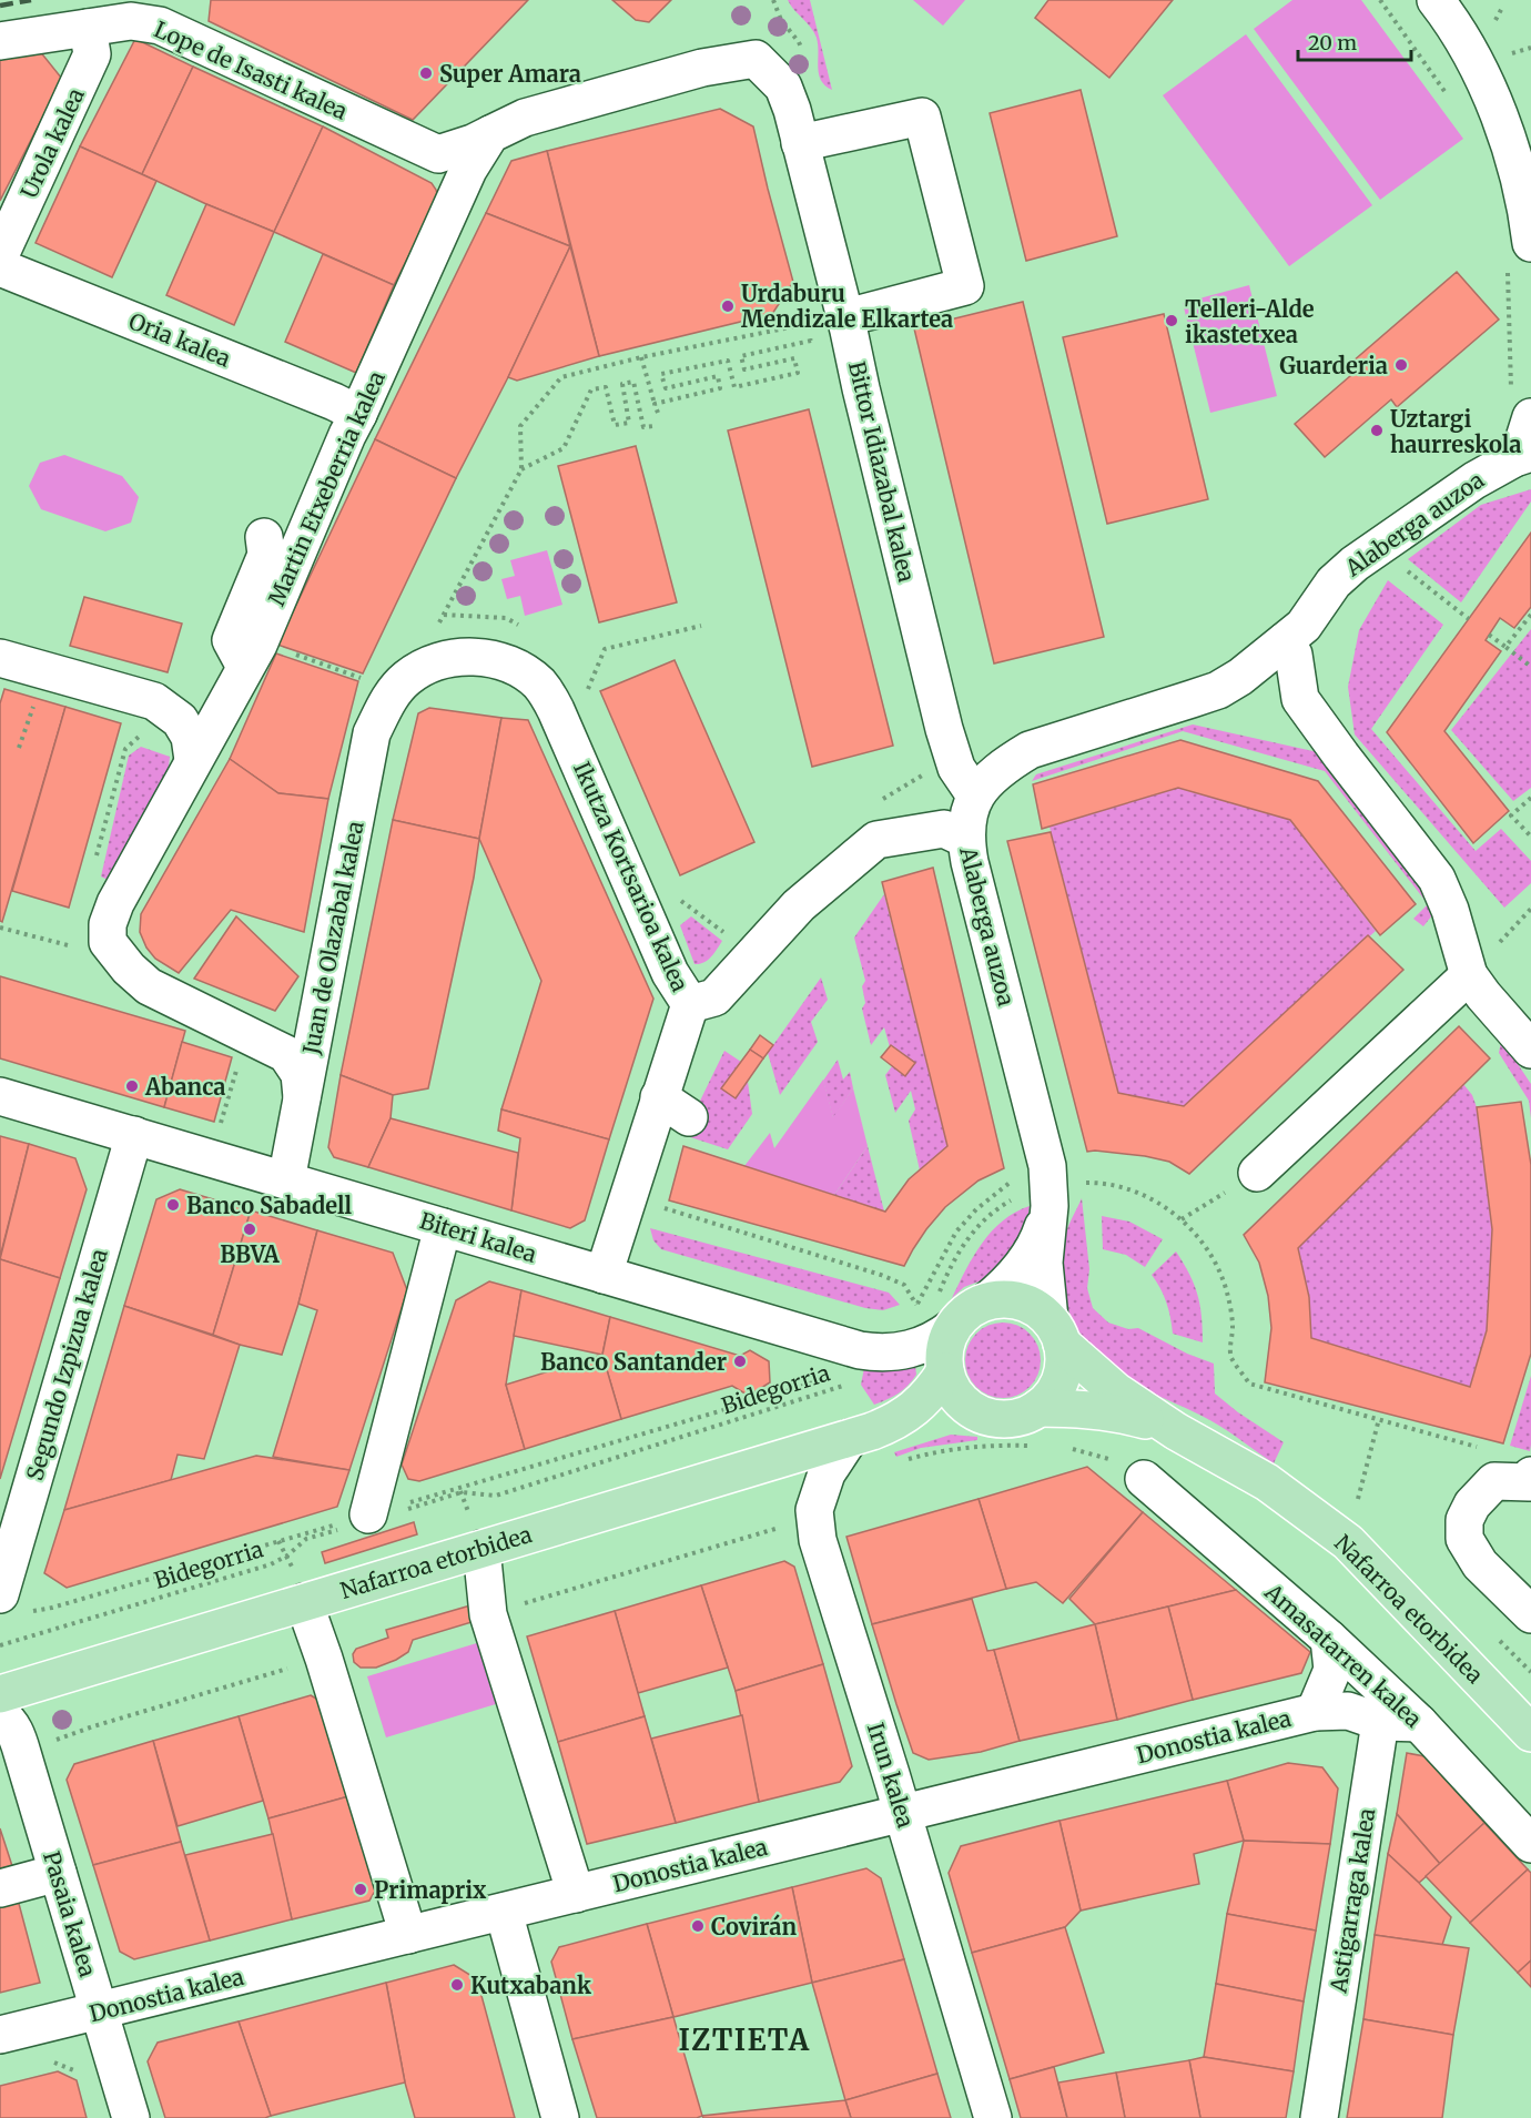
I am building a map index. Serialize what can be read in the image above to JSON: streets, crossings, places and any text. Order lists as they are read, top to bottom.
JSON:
{
  "streets": {
    "main road": ["Nafarroa etorbidea"],
    "street": [
      "Lope de Isasti kalea",
      "Urola kalea",
      "Oria kalea",
      "Bittor Idiazabal kalea",
      "Martin Etxeberria kalea",
      "Alaberga auzoa",
      "Ikutza Kortsarioa kalea",
      "Juan de Olazabal kalea",
      "Biteri kalea",
      "Segundo Izpizua kalea",
      "Amasatarren kalea",
      "Donostia kalea",
      "Irun kalea",
      "Astigarraga kalea",
      "Pasaia kalea"
    ],
    "path": ["Bidegorria"]
  },
  "crossings": [
    ["Lope de Isasti kalea", "Urola kalea"],
    ["Lope de Isasti kalea", "Martin Etxeberria kalea"],
    ["Oria kalea", "Martin Etxeberria kalea"],
    ["Bittor Idiazabal kalea", "Alaberga auzoa"],
    ["Martin Etxeberria kalea", "Juan de Olazabal kalea"],
    ["Alaberga auzoa", "Biteri kalea"],
    ["Alaberga auzoa", "Nafarroa etorbidea"],
    ["Ikutza Kortsarioa kalea", "Juan de Olazabal kalea"],
    ["Ikutza Kortsarioa kalea", "Biteri kalea"],
    ["Juan de Olazabal kalea", "Biteri kalea"],
    ["Biteri kalea", "Segundo Izpizua kalea"],
    ["Biteri kalea", "Bidegorria"],
    ["Biteri kalea", "Nafarroa etorbidea"],
    ["Nafarroa etorbidea", "Irun kalea"],
    ["Donostia kalea", "Irun kalea"],
    ["Donostia kalea", "Astigarraga kalea"],
    ["Donostia kalea", "Pasaia kalea"]
  ],
  "districts": ["IZTIETA"],
  "places": [
    "Super Amara",
    "Urdaburu Mendizale Elkartea",
    "Telleri-Alde ikastetxea",
    "Guarderia",
    "Uztargi haurreskola",
    "Abanca",
    "Banco Sabadell",
    "BBVA",
    "Banco Santander",
    "Primaprix",
    "Covirán",
    "Kutxabank"
  ],
  "scale_bar": "20 m"
}
